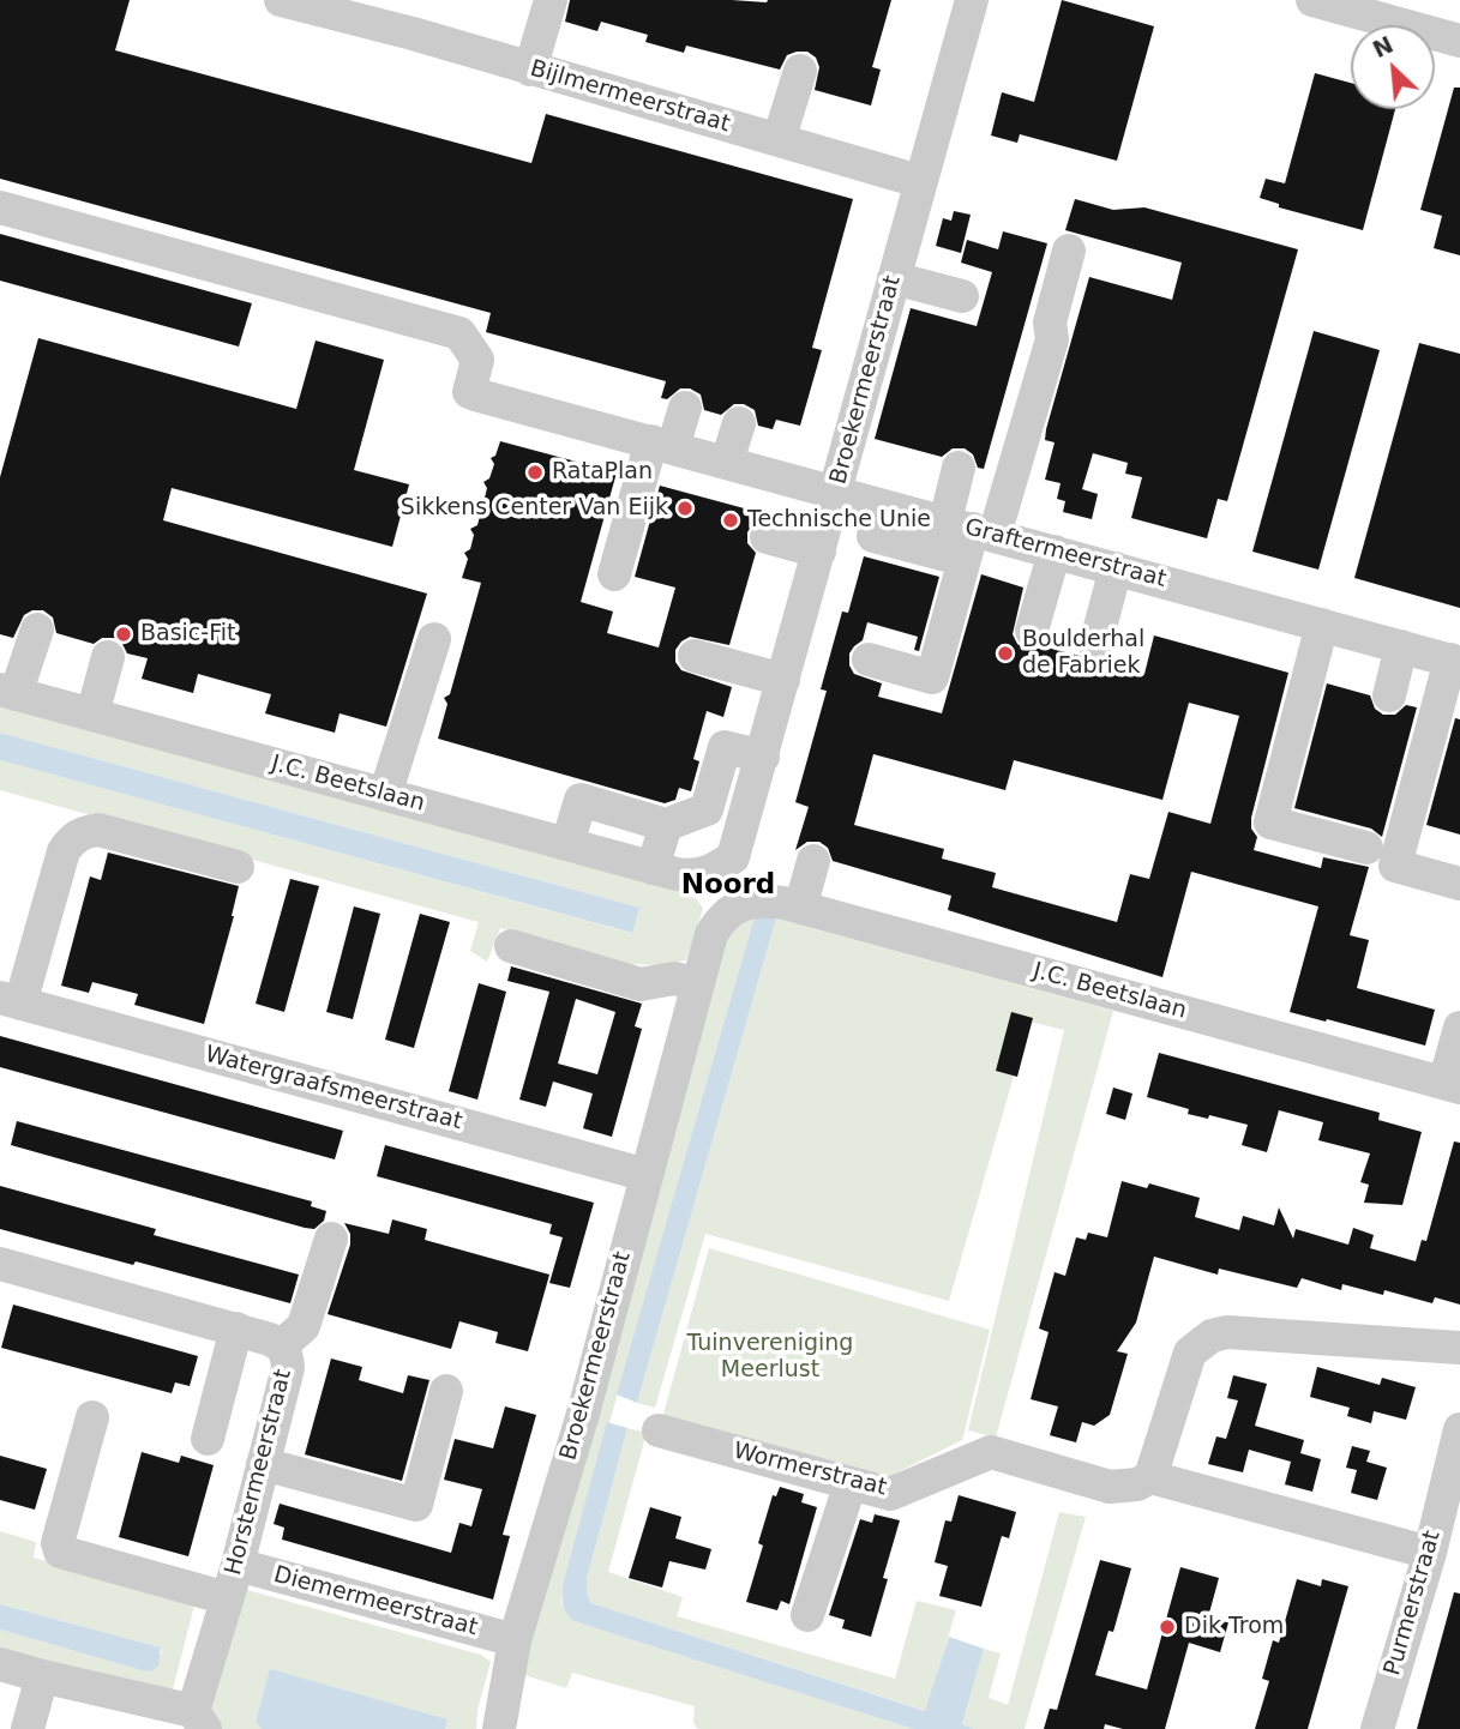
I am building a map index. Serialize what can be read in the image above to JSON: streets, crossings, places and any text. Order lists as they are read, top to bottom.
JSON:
{
  "streets": {
    "street": [
      "Bijlmermeerstraat",
      "Broekermeerstraat",
      "Graftermeerstraat",
      "J.C. Beetslaan",
      "Watergraafsmeerstraat",
      "Wormerstraat",
      "Horstermeerstraat",
      "Diemermeerstraat",
      "Purmerstraat"
    ]
  },
  "crossings": [
    ["Bijlmermeerstraat", "Broekermeerstraat"],
    ["Broekermeerstraat", "Graftermeerstraat"],
    ["Broekermeerstraat", "Watergraafsmeerstraat"],
    ["Broekermeerstraat", "Diemermeerstraat"],
    ["Wormerstraat", "Purmerstraat"],
    ["Horstermeerstraat", "Diemermeerstraat"]
  ],
  "districts": ["Noord"],
  "parks": ["Tuinvereniging Meerlust"],
  "places": [
    "RataPlan",
    "Sikkens Center Van Eijk",
    "Technische Unie",
    "Basic-Fit",
    "Boulderhal de Fabriek",
    "Dik Trom"
  ],
  "north": "top left"
}
